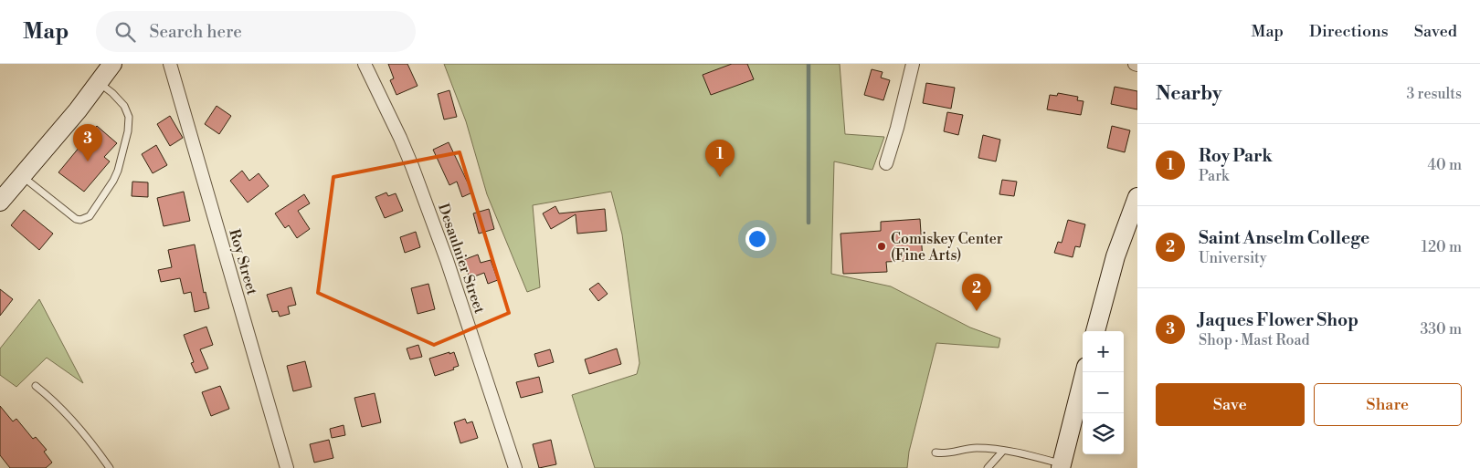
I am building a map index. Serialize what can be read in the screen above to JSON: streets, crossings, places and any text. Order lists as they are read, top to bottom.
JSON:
{
  "streets": {
    "street": ["Desaulnier Street", "Roy Street"]
  },
  "places": ["Comiskey Center (Fine Arts)"],
  "page": {
    "header": "Map",
    "search": "Search here",
    "nav": ["Map", "Directions", "Saved"],
    "heading": ["Nearby", "3 results"],
    "list": [
      {
        "mark": "1",
        "name": "Roy Park",
        "note": "Park",
        "value": "40 m"
      },
      {
        "mark": "2",
        "name": "Saint Anselm College",
        "note": "University",
        "value": "120 m"
      },
      {
        "mark": "3",
        "name": "Jaques Flower Shop",
        "note": "Shop · Mast Road",
        "value": "330 m"
      }
    ],
    "pins": ["3", "1", "2"],
    "map_buttons": ["+", "−"],
    "buttons": ["Save", "Share"]
  }
}
